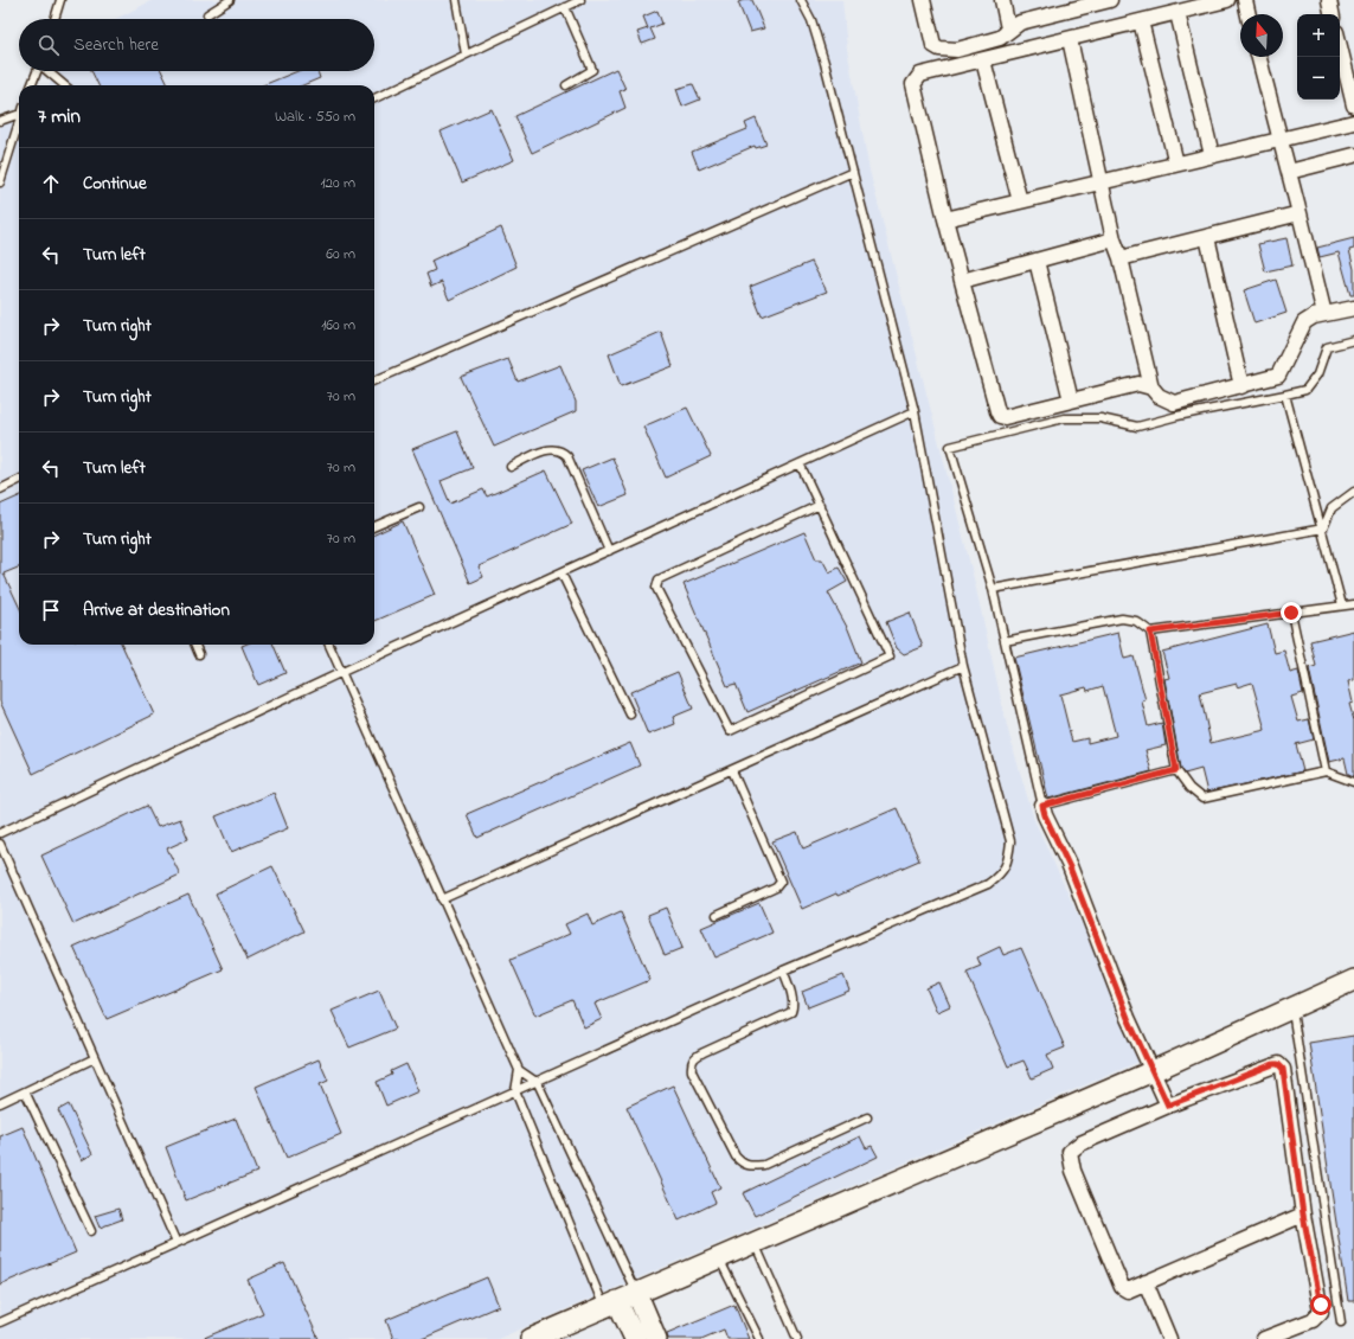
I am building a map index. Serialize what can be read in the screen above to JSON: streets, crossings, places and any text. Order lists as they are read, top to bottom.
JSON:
{
  "north": "top",
  "page": {
    "map_buttons": ["+", "−"],
    "search": "Search here",
    "heading": ["7 min", "Walk · 550 m"],
    "list": [
      ["Continue", "120 m"],
      ["Turn left", "60 m"],
      ["Turn right", "160 m"],
      ["Turn right", "70 m"],
      ["Turn left", "70 m"],
      ["Turn right", "70 m"],
      "Arrive at destination"
    ]
  }
}
